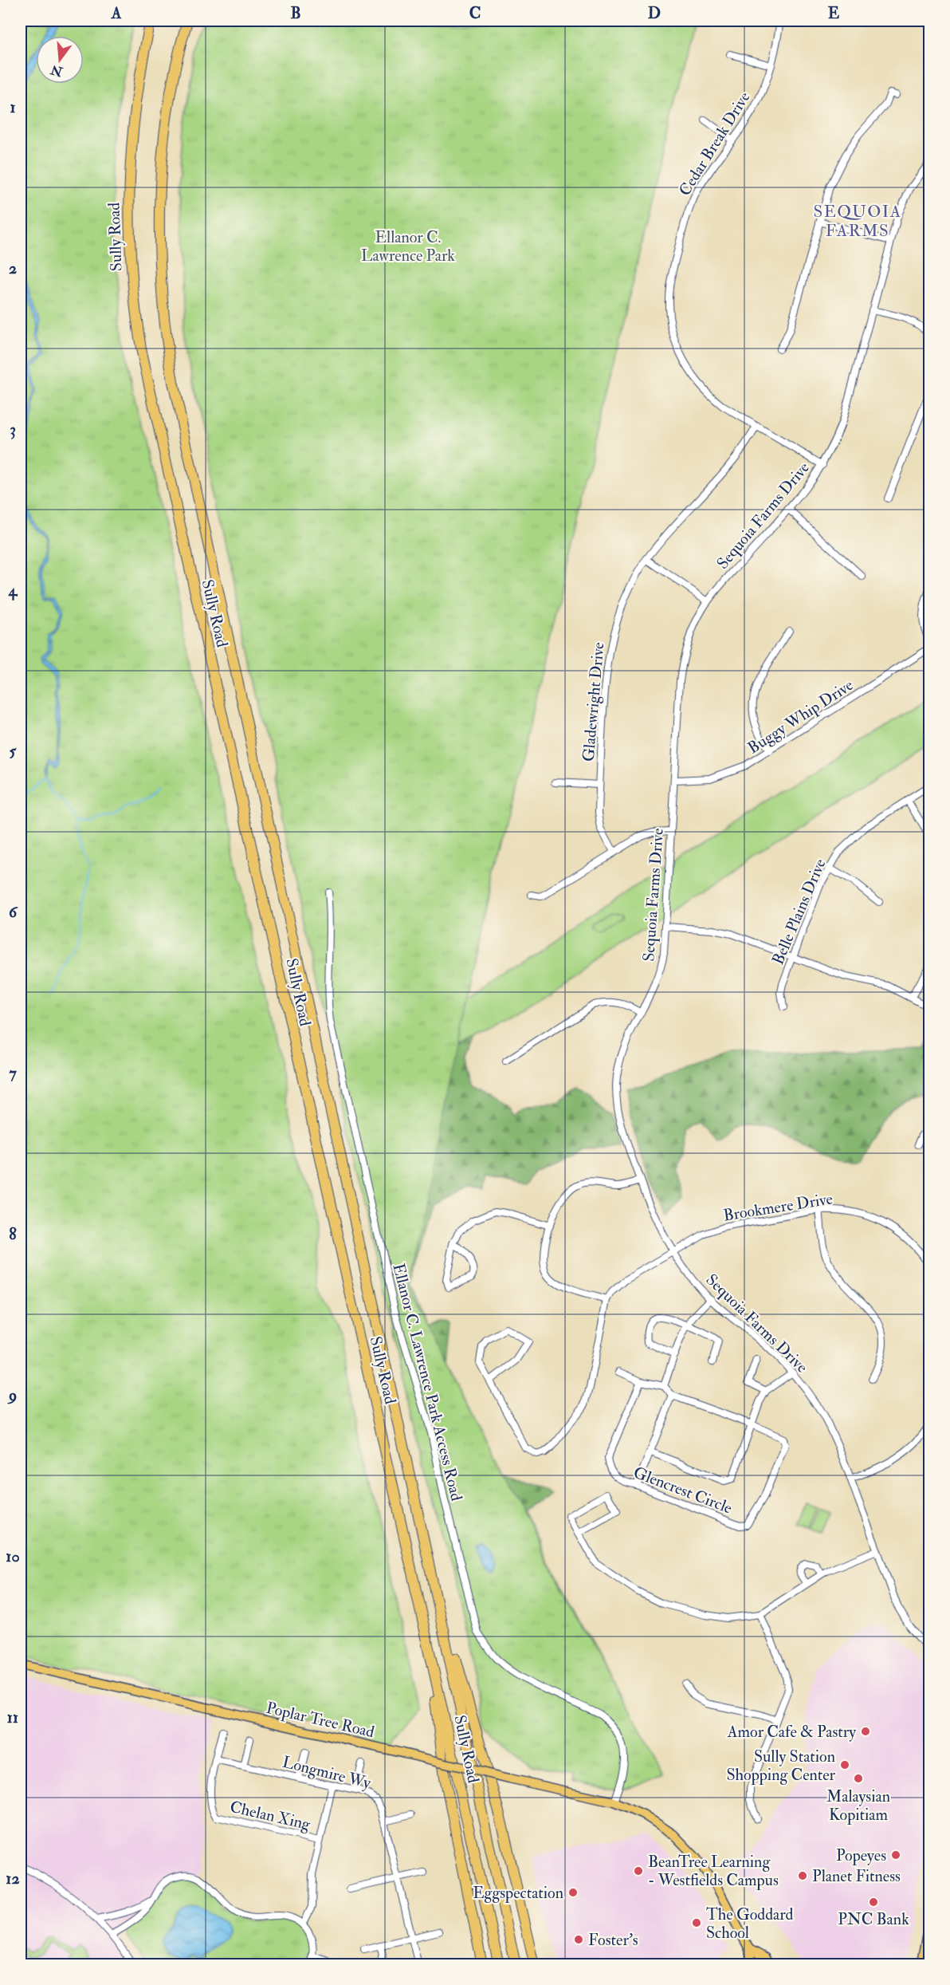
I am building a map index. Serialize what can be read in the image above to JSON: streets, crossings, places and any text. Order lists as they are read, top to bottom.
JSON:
{
  "streets": {
    "highway": ["Sully Road"],
    "main road": ["Poplar Tree Road"],
    "street": [
      "Cedar Break Drive",
      "Sequoia Farms Drive",
      "Gladewright Drive",
      "Buggy Whip Drive",
      "Belle Plains Drive",
      "Brookmere Drive",
      "Ellanor C. Lawrence Park Access Road",
      "Glencrest Circle",
      "Longmire Wy",
      "Chelan Xing"
    ]
  },
  "crossings": [
    ["Cedar Break Drive", "Sequoia Farms Drive"],
    ["Cedar Break Drive", "Gladewright Drive"],
    ["Sequoia Farms Drive", "Buggy Whip Drive"],
    ["Sequoia Farms Drive", "Brookmere Drive"],
    ["Ellanor C. Lawrence Park Access Road", "Poplar Tree Road"],
    ["Longmire Wy", "Chelan Xing"]
  ],
  "districts": ["SEQUOIA FARMS"],
  "parks": ["Ellanor C. Lawrence Park"],
  "places": [
    "Amor Cafe & Pastry",
    "Sully Station Shopping Center",
    "Malaysian Kopitiam",
    "Popeyes",
    "BeanTree Learning - Westfields Campus",
    "Planet Fitness",
    "Eggspectation",
    "PNC Bank",
    "The Goddard School",
    "Foster's"
  ],
  "north": "bottom",
  "grid": {
    "columns": [
      "A",
      "B",
      "C",
      "D",
      "E"
    ],
    "rows": [
      "1",
      "2",
      "3",
      "4",
      "5",
      "6",
      "7",
      "8",
      "9",
      "10",
      "11",
      "12"
    ]
  }
}
